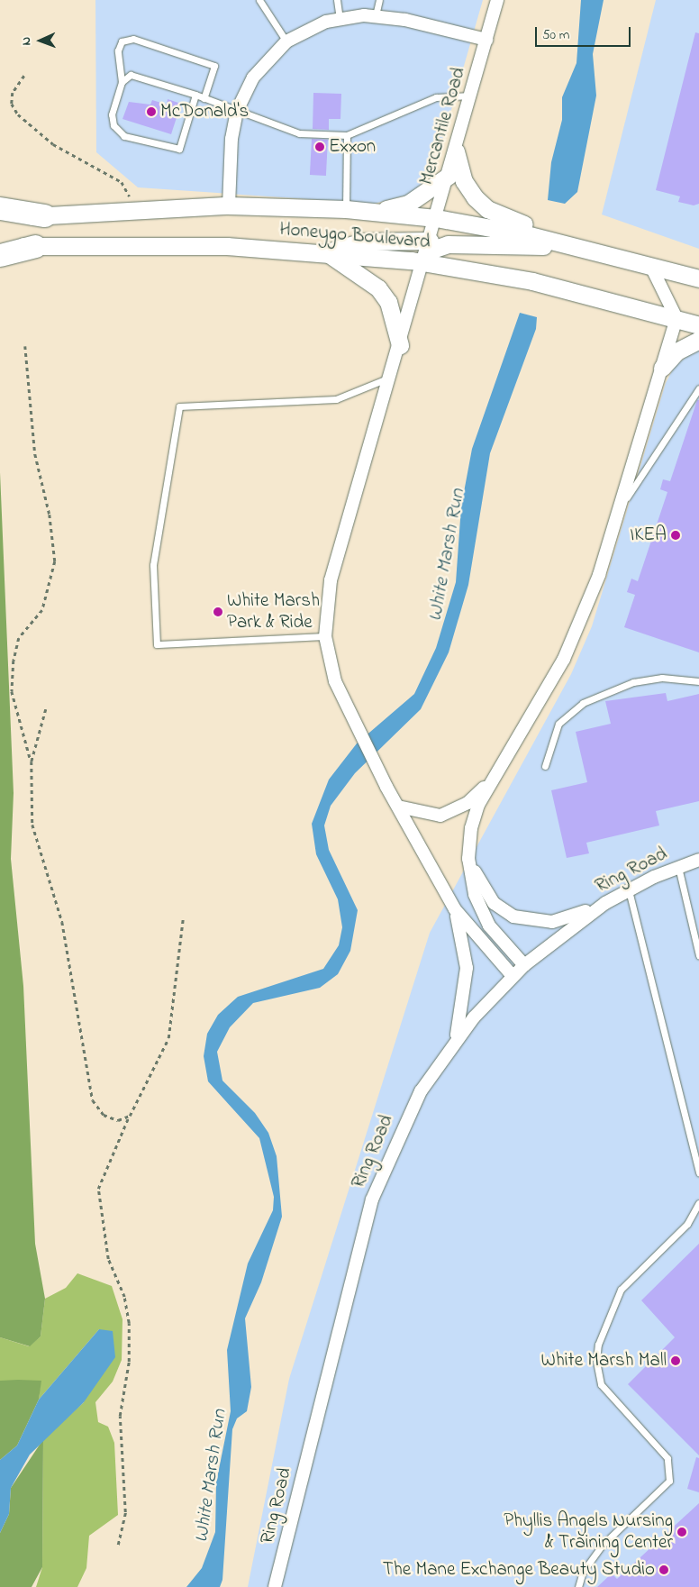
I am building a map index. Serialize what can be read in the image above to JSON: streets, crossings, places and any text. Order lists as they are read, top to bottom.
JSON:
{
  "streets": {
    "main road": ["Honeygo Boulevard"],
    "street": ["Mercantile Road", "Ring Road"]
  },
  "crossings": [
    ["Mercantile Road", "Honeygo Boulevard"]
  ],
  "water": ["White Marsh Run"],
  "places": [
    "McDonald's",
    "Exxon",
    "IKEA",
    "White Marsh Park & Ride",
    "White Marsh Mall",
    "Phyllis Angels Nursing & Training Center",
    "The Mane Exchange Beauty Studio"
  ],
  "scale_bar": "50 m",
  "north": "left"
}
